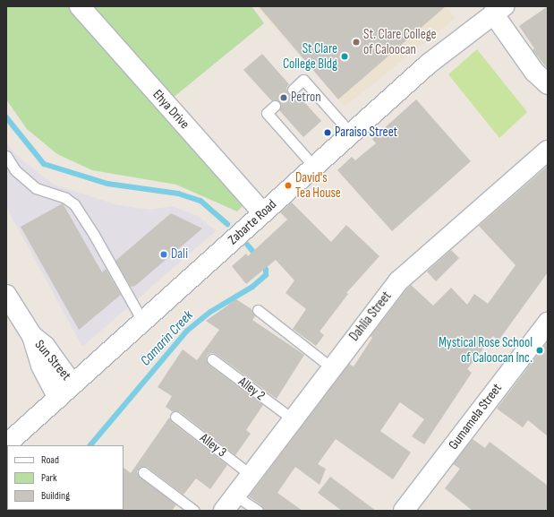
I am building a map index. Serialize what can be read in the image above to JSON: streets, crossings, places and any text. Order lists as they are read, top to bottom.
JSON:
{
  "streets": {
    "street": [
      "Ehya Drive",
      "Zabarte Road",
      "Dahlia Street",
      "Sun Street",
      "Gumamela Street"
    ],
    "lane": ["Alley 2", "Alley 3"]
  },
  "crossings": [
    ["Ehya Drive", "Zabarte Road"],
    ["Zabarte Road", "Sun Street"],
    ["Dahlia Street", "Alley 2"],
    ["Dahlia Street", "Alley 3"]
  ],
  "water": ["Camarin Creek"],
  "places": [
    "St. Clare College of Caloocan",
    "St Clare College Bldg",
    "Petron",
    "Paraiso Street",
    "David's Tea House",
    "Dali",
    "Mystical Rose School of Caloocan Inc."
  ],
  "legend": ["Road", "Park", "Building"]
}
